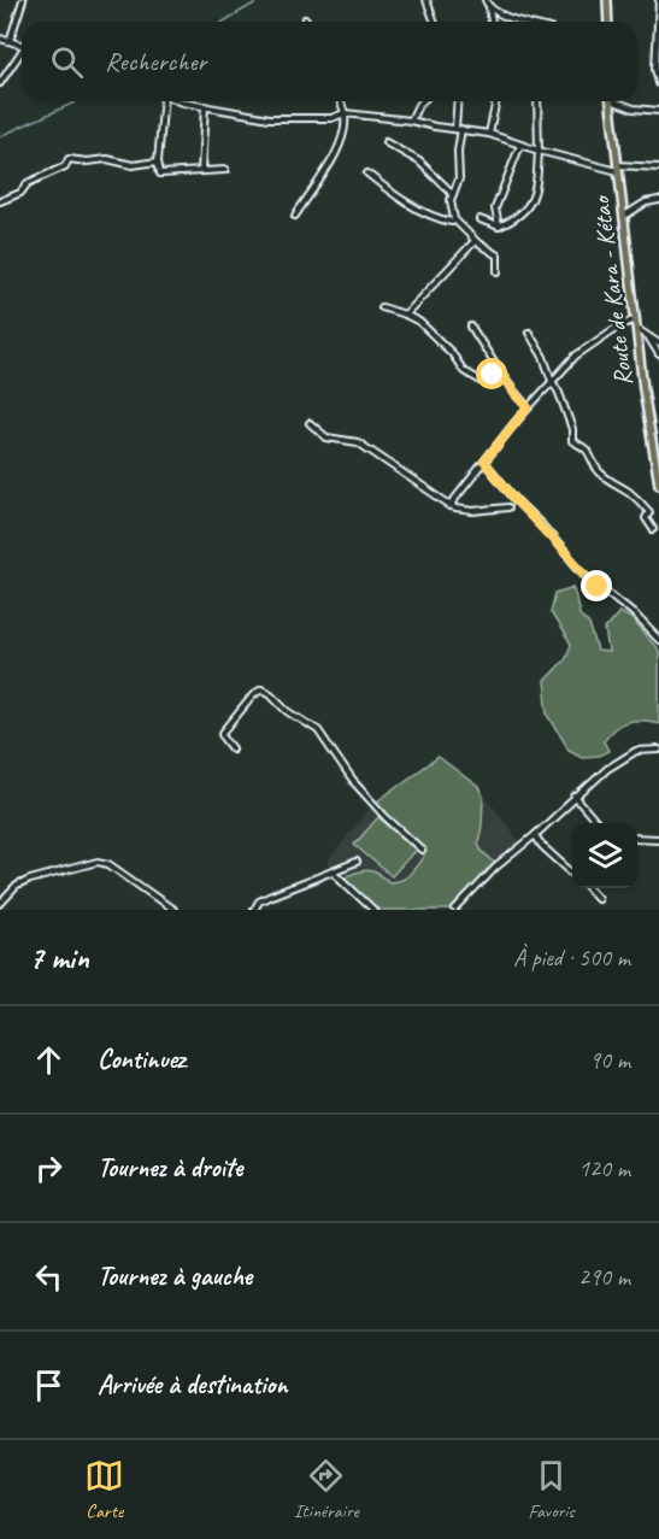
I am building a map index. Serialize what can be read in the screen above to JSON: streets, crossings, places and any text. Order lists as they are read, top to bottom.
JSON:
{
  "streets": {
    "main road": ["Route de Kara - Kétao"]
  },
  "page": {
    "search": "Rechercher",
    "heading": ["7 min", "À pied · 500 m"],
    "list": [
      ["Continuez", "90 m"],
      ["Tournez à droite", "120 m"],
      ["Tournez à gauche", "290 m"],
      "Arrivée à destination"
    ],
    "nav": ["Carte", "Itinéraire", "Favoris"]
  }
}
